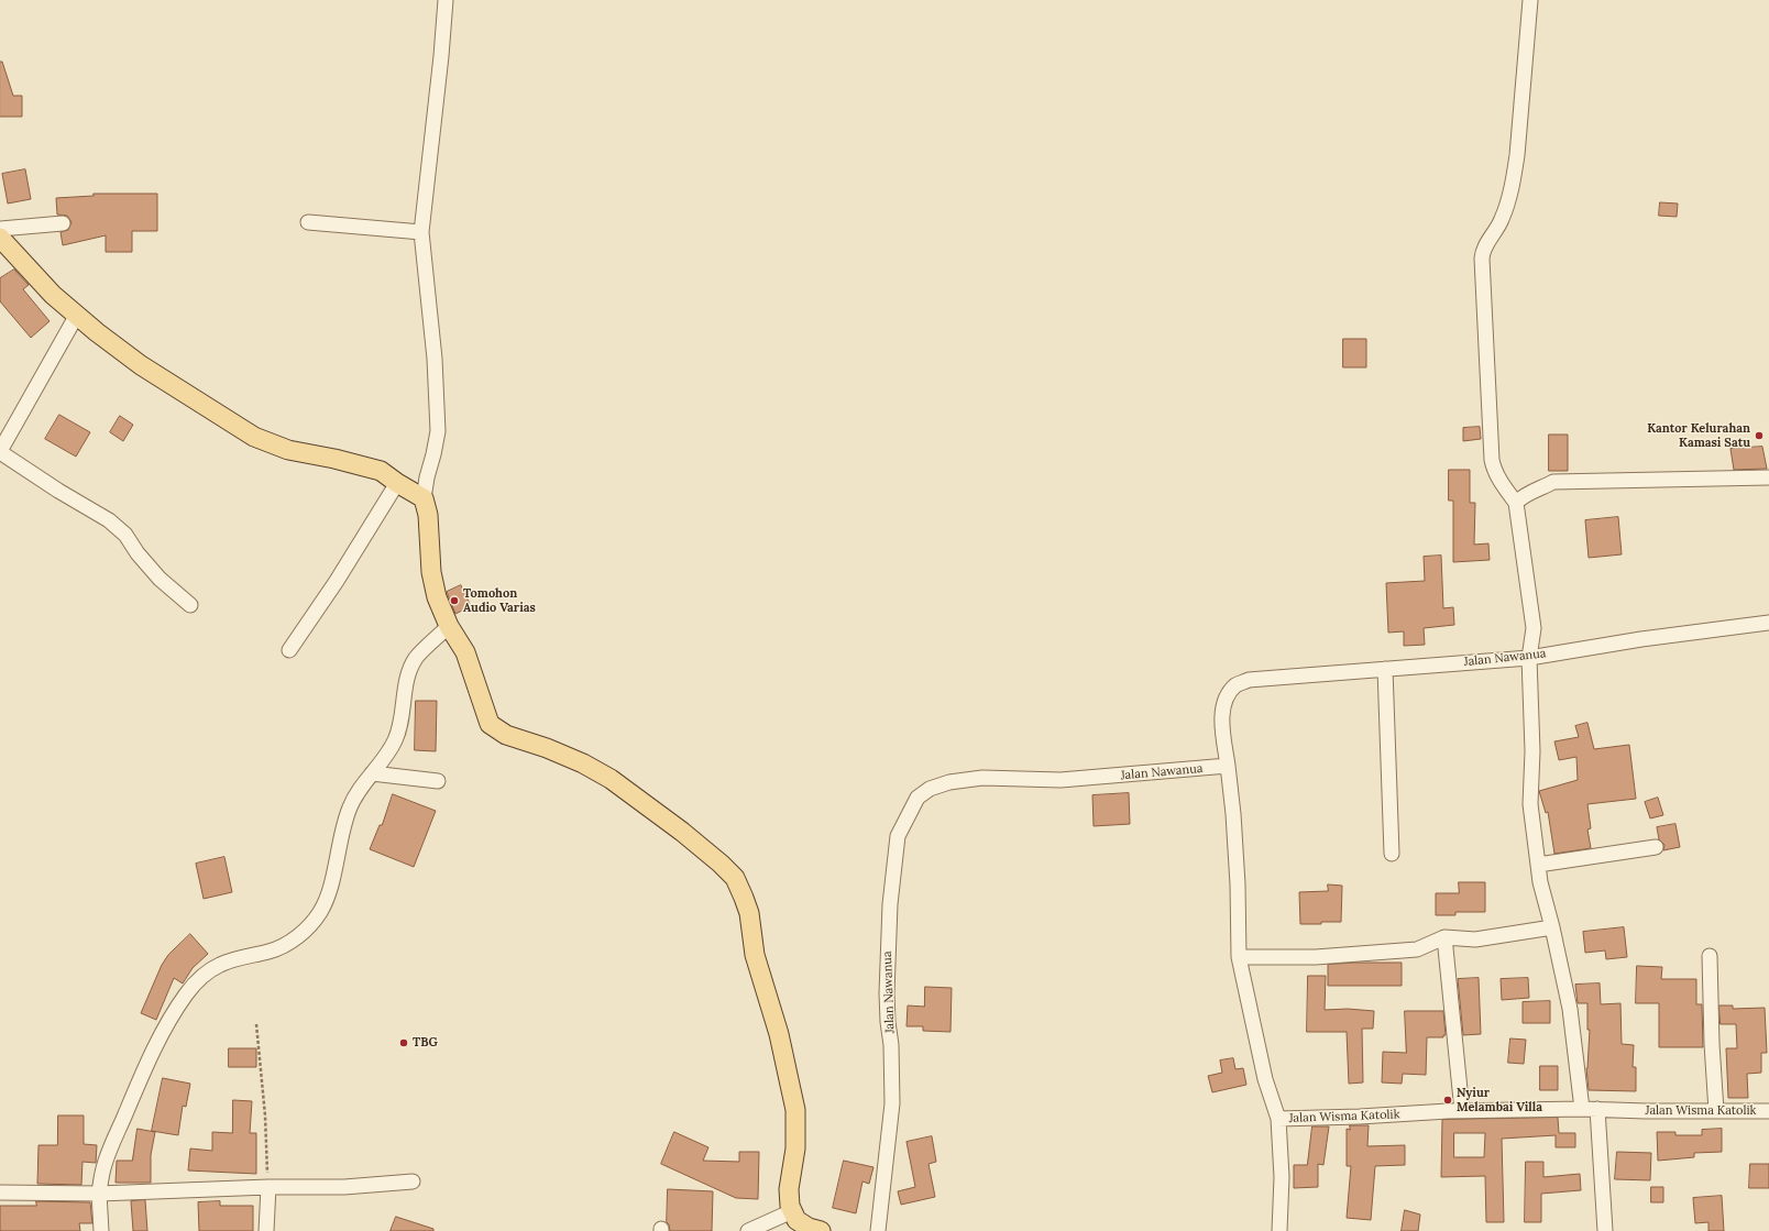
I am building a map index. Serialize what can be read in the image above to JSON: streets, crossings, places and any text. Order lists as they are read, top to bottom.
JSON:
{
  "streets": {
    "street": ["Jalan Nawanua", "Jalan Wisma Katolik"]
  },
  "crossings": [
    ["Jalan Nawanua", "Jalan Wisma Katolik"]
  ],
  "places": [
    "Kantor Kelurahan Kamasi Satu",
    "Tomohon Audio Varias",
    "TBG",
    "Nyiur Melambai Villa"
  ]
}
